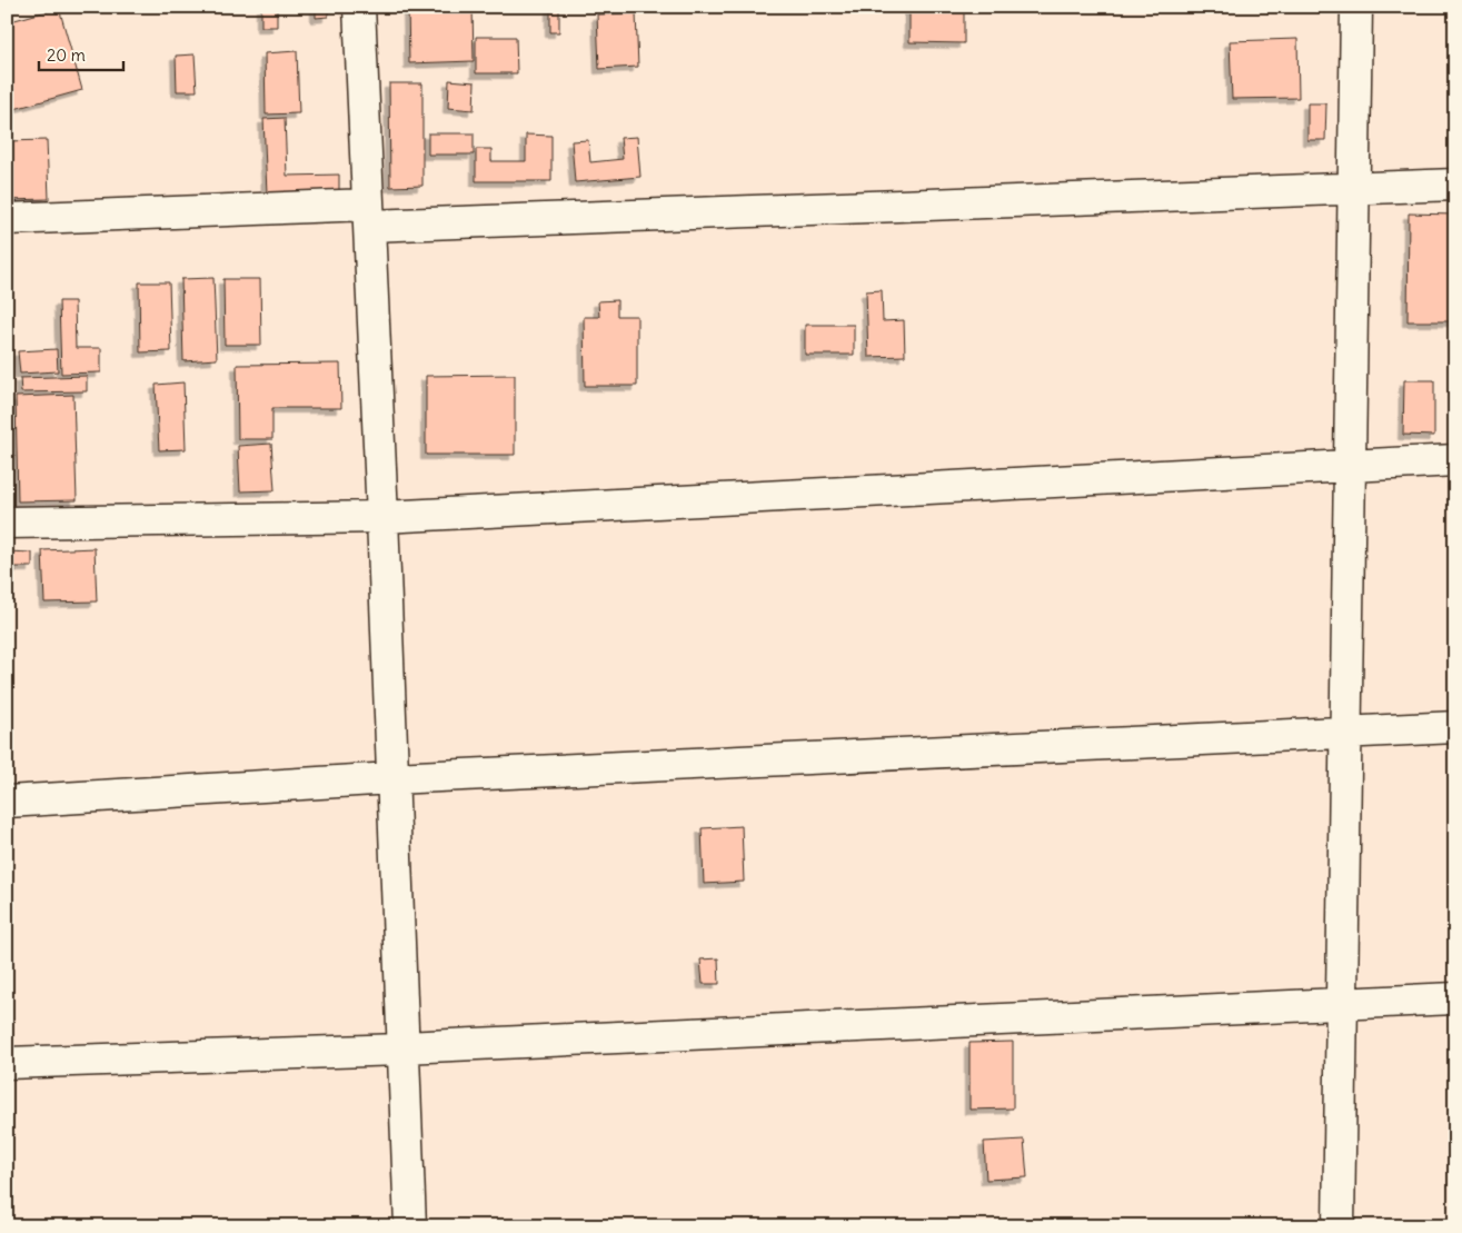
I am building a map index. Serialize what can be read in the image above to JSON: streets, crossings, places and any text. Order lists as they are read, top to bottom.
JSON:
{
  "scale_bar": "20 m"
}
